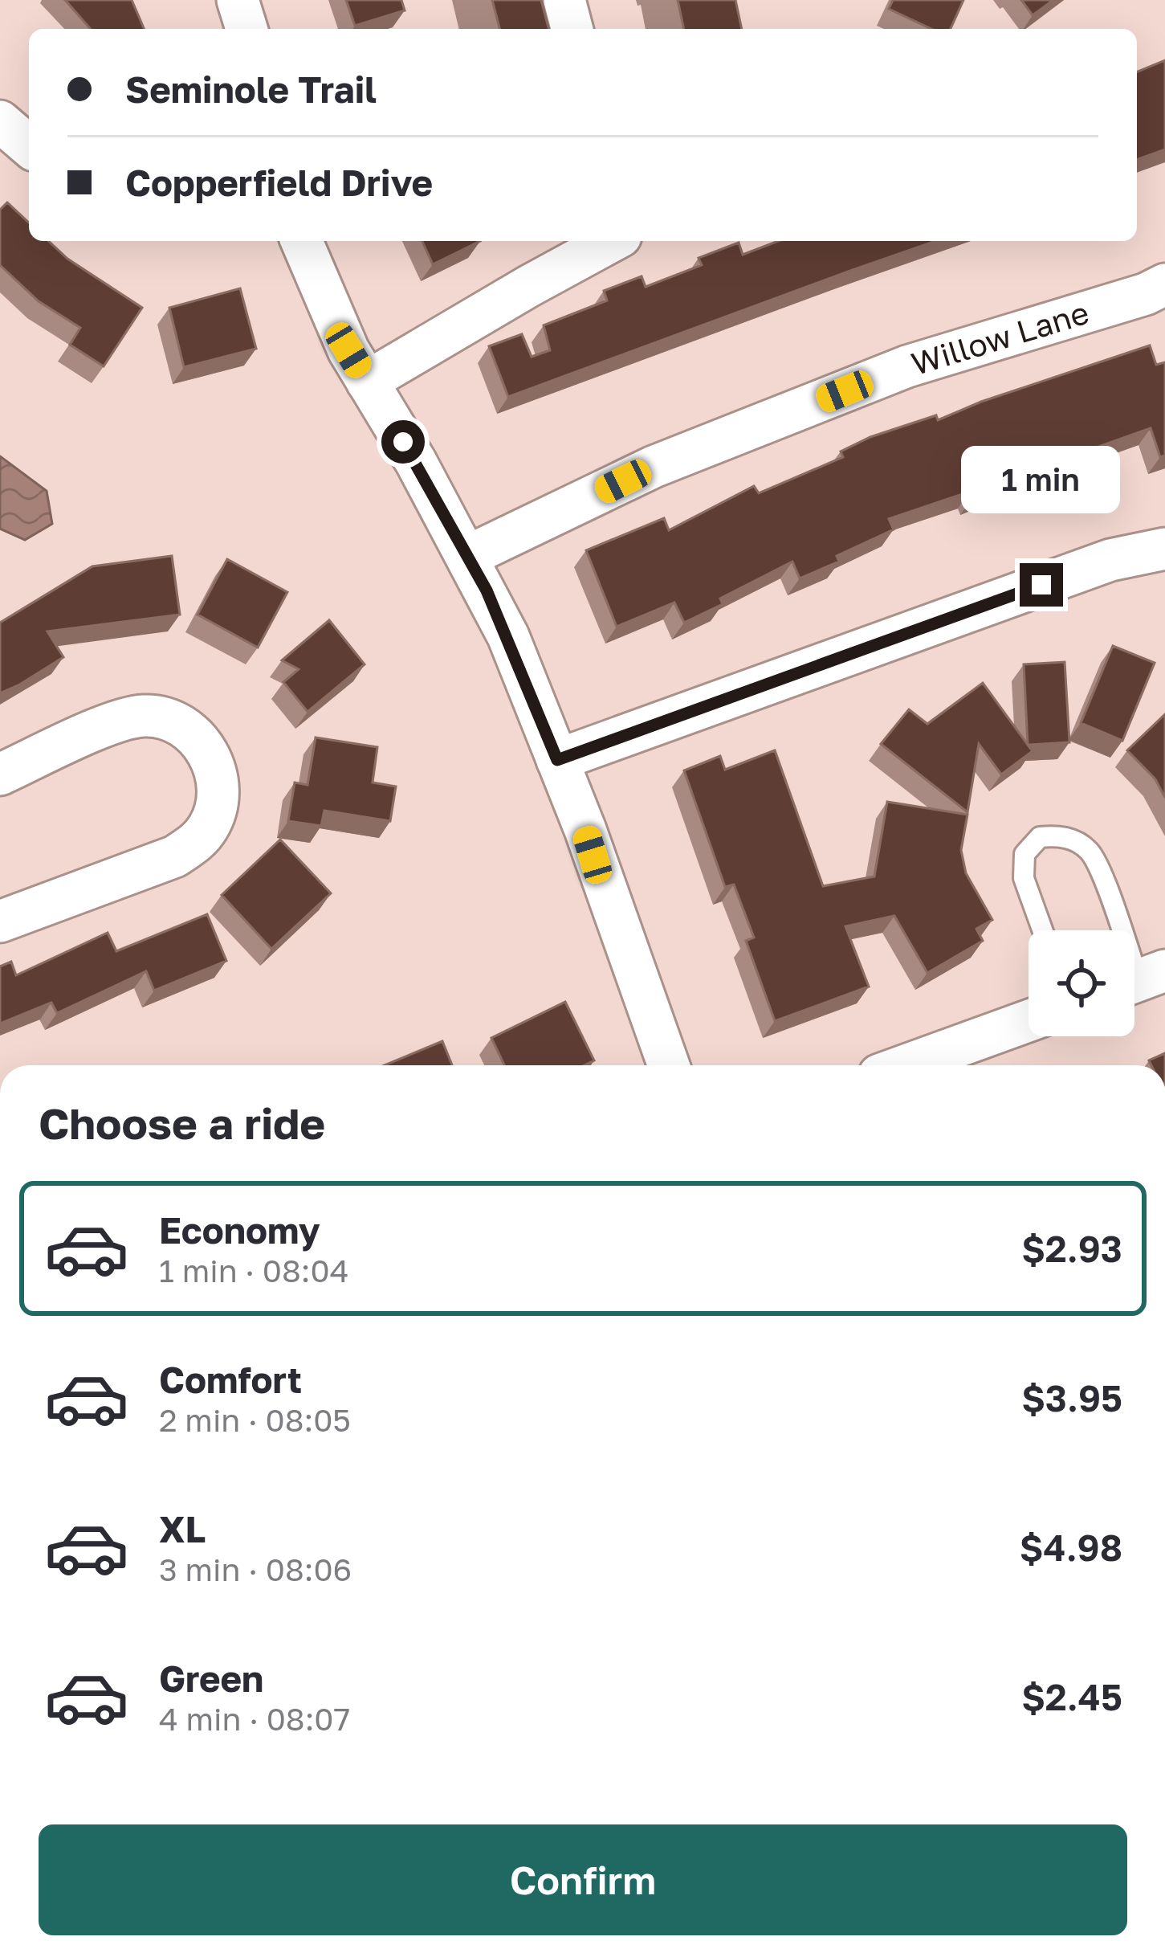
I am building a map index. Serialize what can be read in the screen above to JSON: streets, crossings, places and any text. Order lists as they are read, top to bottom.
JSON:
{
  "streets": {
    "street": ["Willow Lane"]
  },
  "page": {
    "banner": ["Seminole Trail", "Copperfield Drive"],
    "bubble": "1 min",
    "heading": "Choose a ride",
    "list": [
      {
        "name": "Economy",
        "note": "1 min · 08:04",
        "value": "$2.93"
      },
      {
        "name": "Comfort",
        "note": "2 min · 08:05",
        "value": "$3.95"
      },
      {
        "name": "XL",
        "note": "3 min · 08:06",
        "value": "$4.98"
      },
      {
        "name": "Green",
        "note": "4 min · 08:07",
        "value": "$2.45"
      }
    ],
    "buttons": "Confirm"
  }
}
